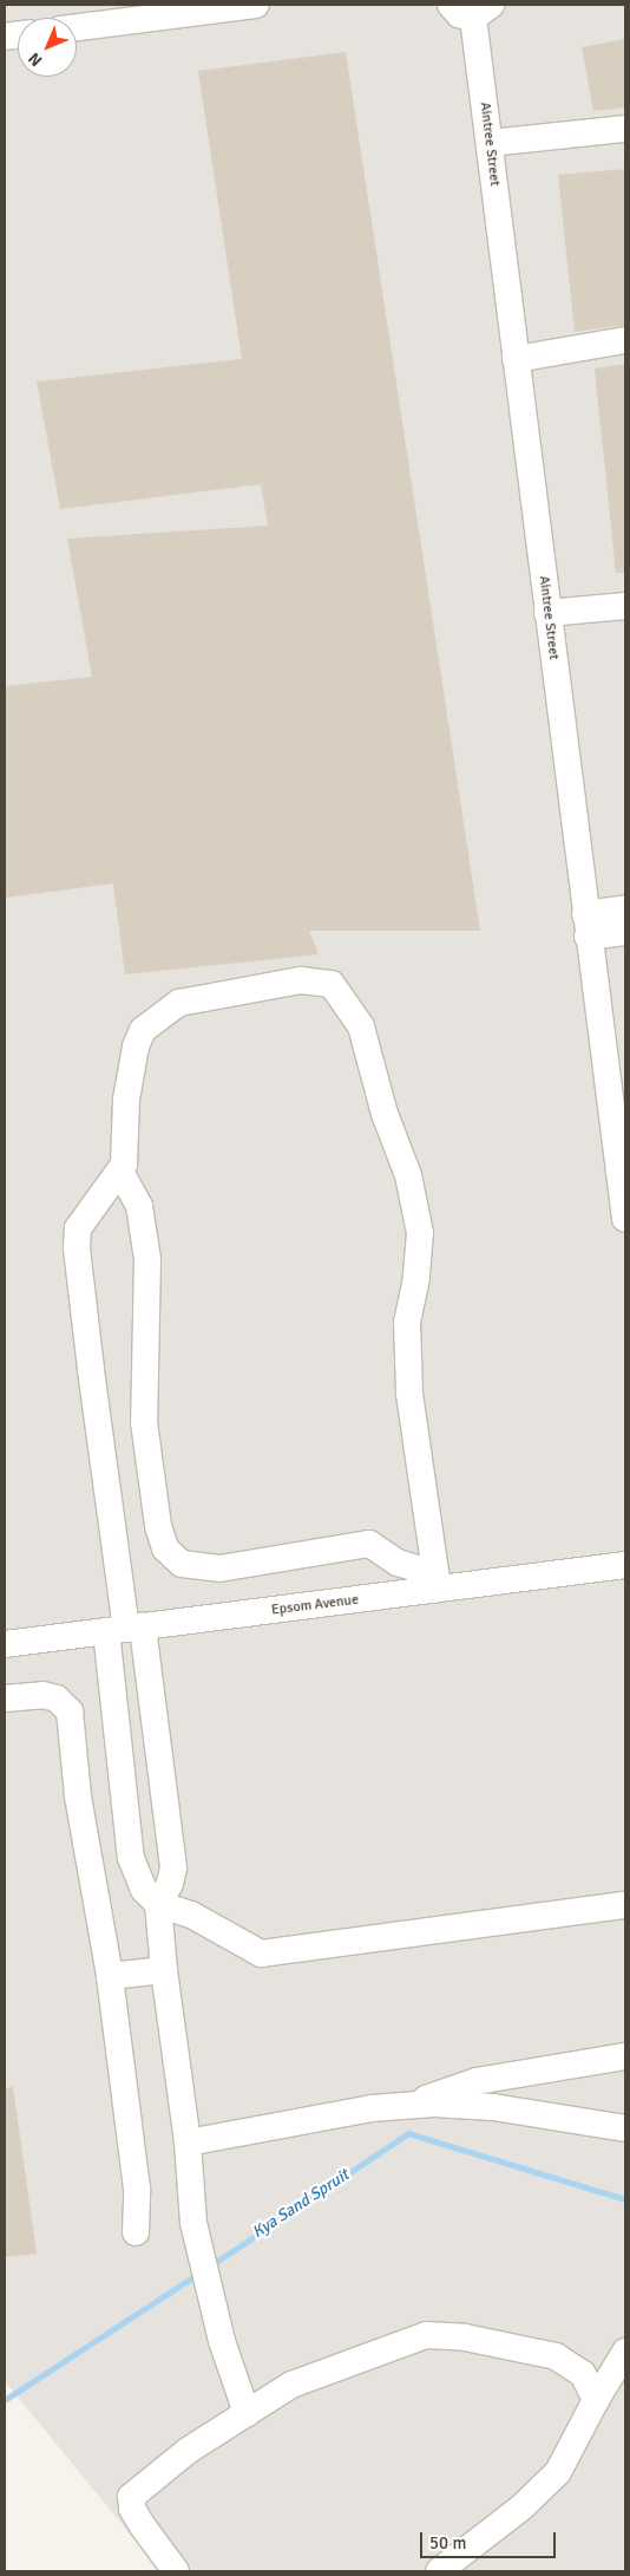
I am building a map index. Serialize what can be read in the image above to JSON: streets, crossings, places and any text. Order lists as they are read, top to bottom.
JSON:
{
  "streets": {
    "street": ["Aintree Street", "Epsom Avenue"]
  },
  "water": ["Kya Sand Spruit"],
  "scale_bar": "50 m",
  "north": "bottom left"
}
